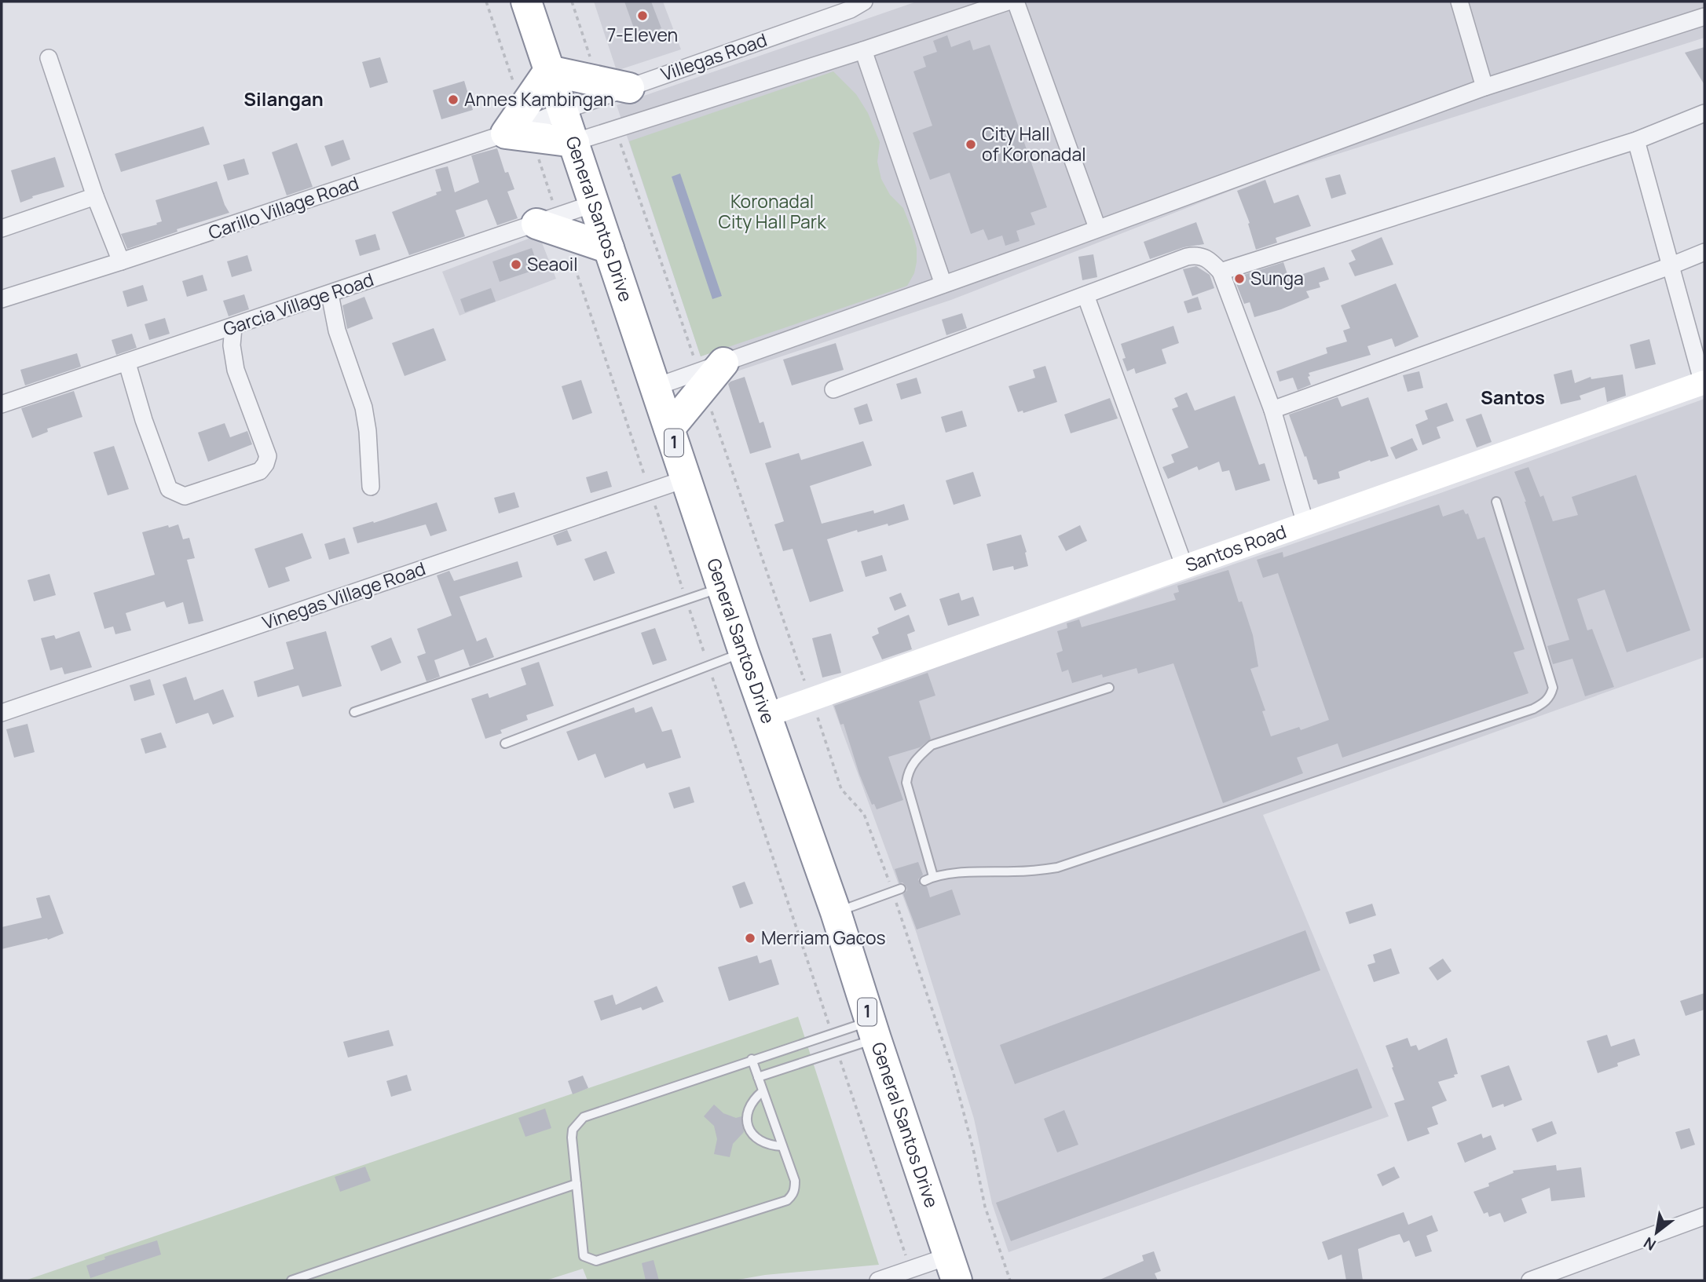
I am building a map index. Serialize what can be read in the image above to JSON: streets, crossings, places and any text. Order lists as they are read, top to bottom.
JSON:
{
  "streets": {
    "highway": ["General Santos Drive", "1"],
    "street": [
      "Villegas Road",
      "Carillo Village Road",
      "Garcia Village Road",
      "Santos Road",
      "Vinegas Village Road"
    ]
  },
  "crossings": [
    ["Villegas Road", "Carillo Village Road"],
    ["Villegas Road", "General Santos Drive"],
    ["Carillo Village Road", "General Santos Drive"],
    ["General Santos Drive", "Garcia Village Road"],
    ["General Santos Drive", "Santos Road"],
    ["General Santos Drive", "Vinegas Village Road"]
  ],
  "districts": ["Silangan", "Santos"],
  "parks": ["Koronadal City Hall Park"],
  "places": [
    "7-Eleven",
    "Annes Kambingan",
    "City Hall of Koronadal",
    "Seaoil",
    "Sunga",
    "Merriam Gacos"
  ],
  "north": "bottom left"
}
